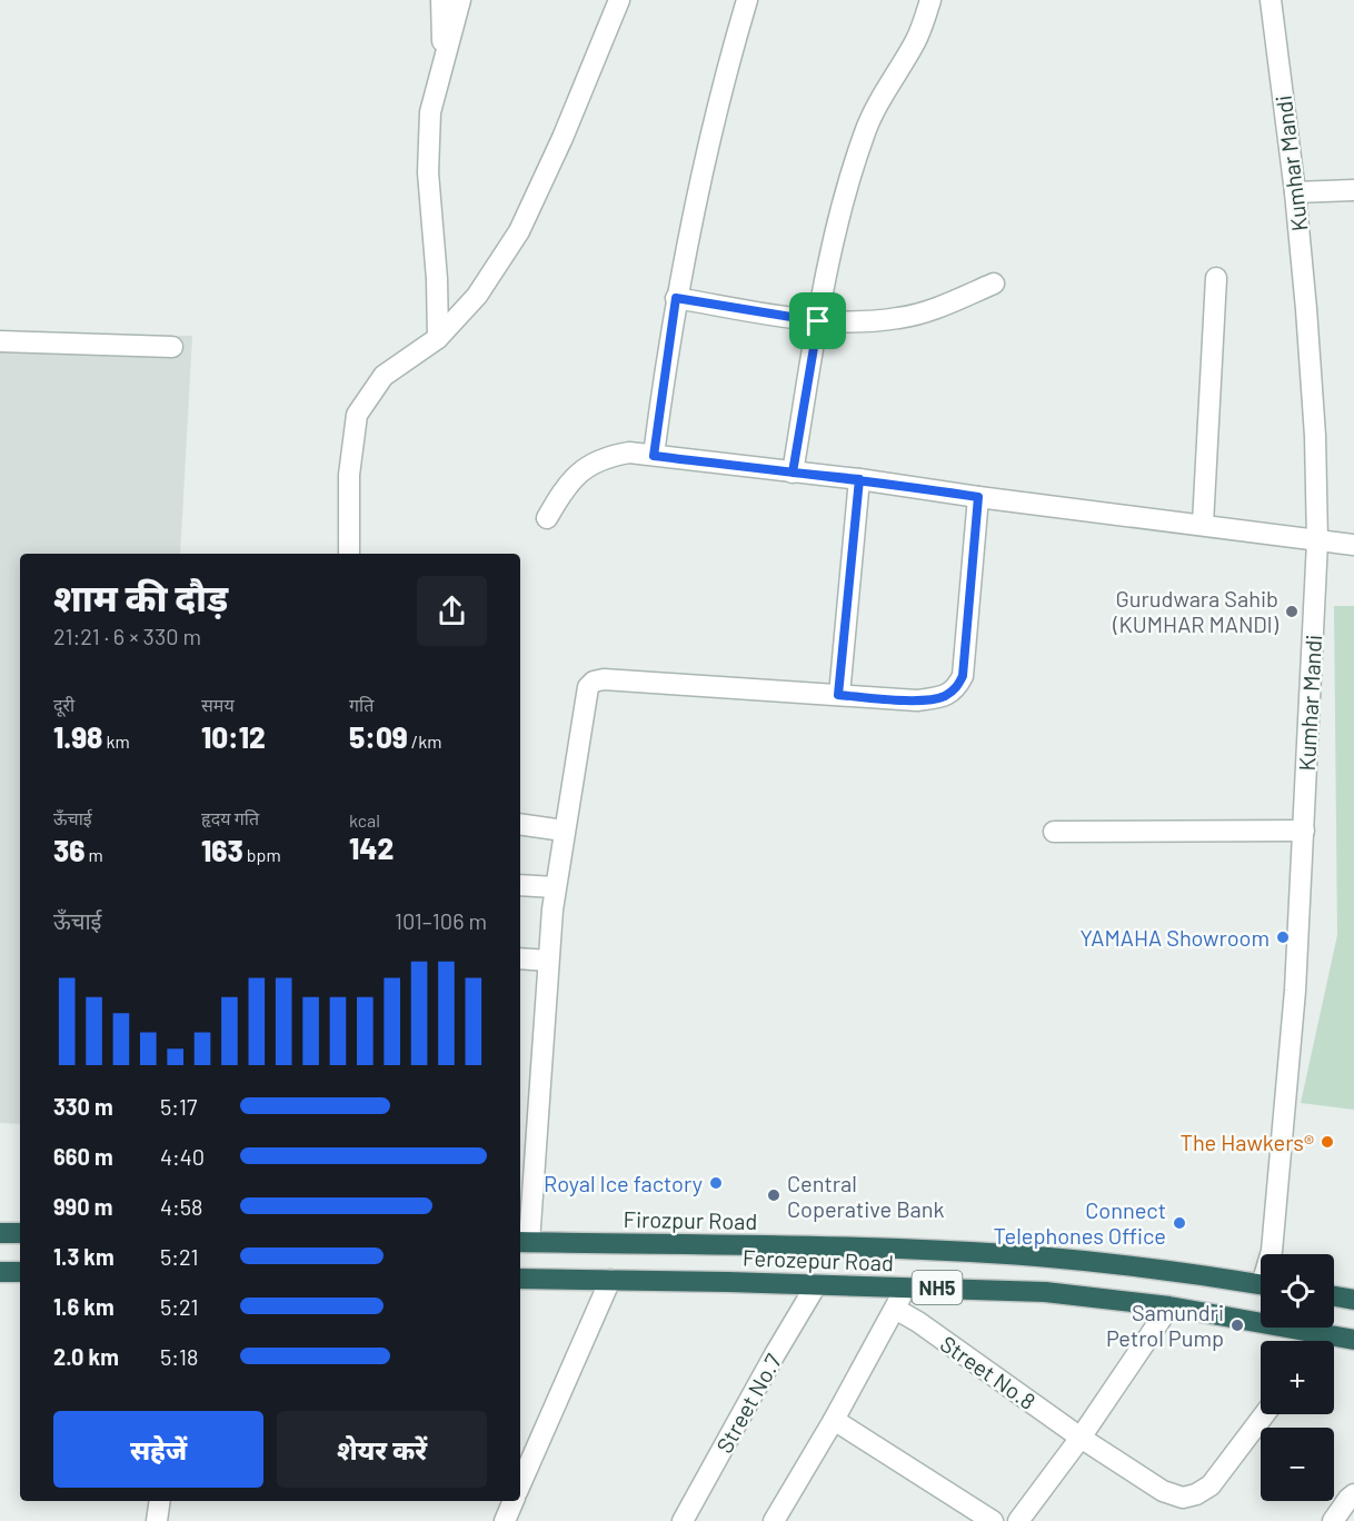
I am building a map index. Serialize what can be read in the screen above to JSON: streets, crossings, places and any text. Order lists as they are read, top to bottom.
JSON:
{
  "streets": {
    "highway": ["Firozpur Road", "Ferozepur Road", "NH5"],
    "street": ["Kumhar Mandi", "Street No.8", "Street No.7"]
  },
  "crossings": [
    ["Ferozepur Road", "Street No.7"]
  ],
  "places": [
    "Gurudwara Sahib (KUMHAR MANDI)",
    "YAMAHA Showroom",
    "The Hawkers®",
    "Royal Ice factory",
    "Central Coperative Bank",
    "Connect Telephones Office",
    "Samundri Petrol Pump"
  ],
  "page": {
    "heading": ["शाम की दौड़", "21:21 · 6 × 330 m"],
    "stats": [
      ["दूरी", "1.98 km"],
      ["समय", "10:12"],
      ["गति", "5:09 /km"],
      ["ऊँचाई", "36 m"],
      ["हृदय गति", "163 bpm"],
      ["kcal", "142"]
    ],
    "chart": ["ऊँचाई", "101–106 m"],
    "list": [
      {
        "name": "330 m",
        "note": "5:17"
      },
      {
        "name": "660 m",
        "note": "4:40"
      },
      {
        "name": "990 m",
        "note": "4:58"
      },
      {
        "name": "1.3 km",
        "note": "5:21"
      },
      {
        "name": "1.6 km",
        "note": "5:21"
      },
      {
        "name": "2.0 km",
        "note": "5:18"
      }
    ],
    "map_buttons": ["+", "−"],
    "buttons": ["सहेजें", "शेयर करें"]
  }
}
